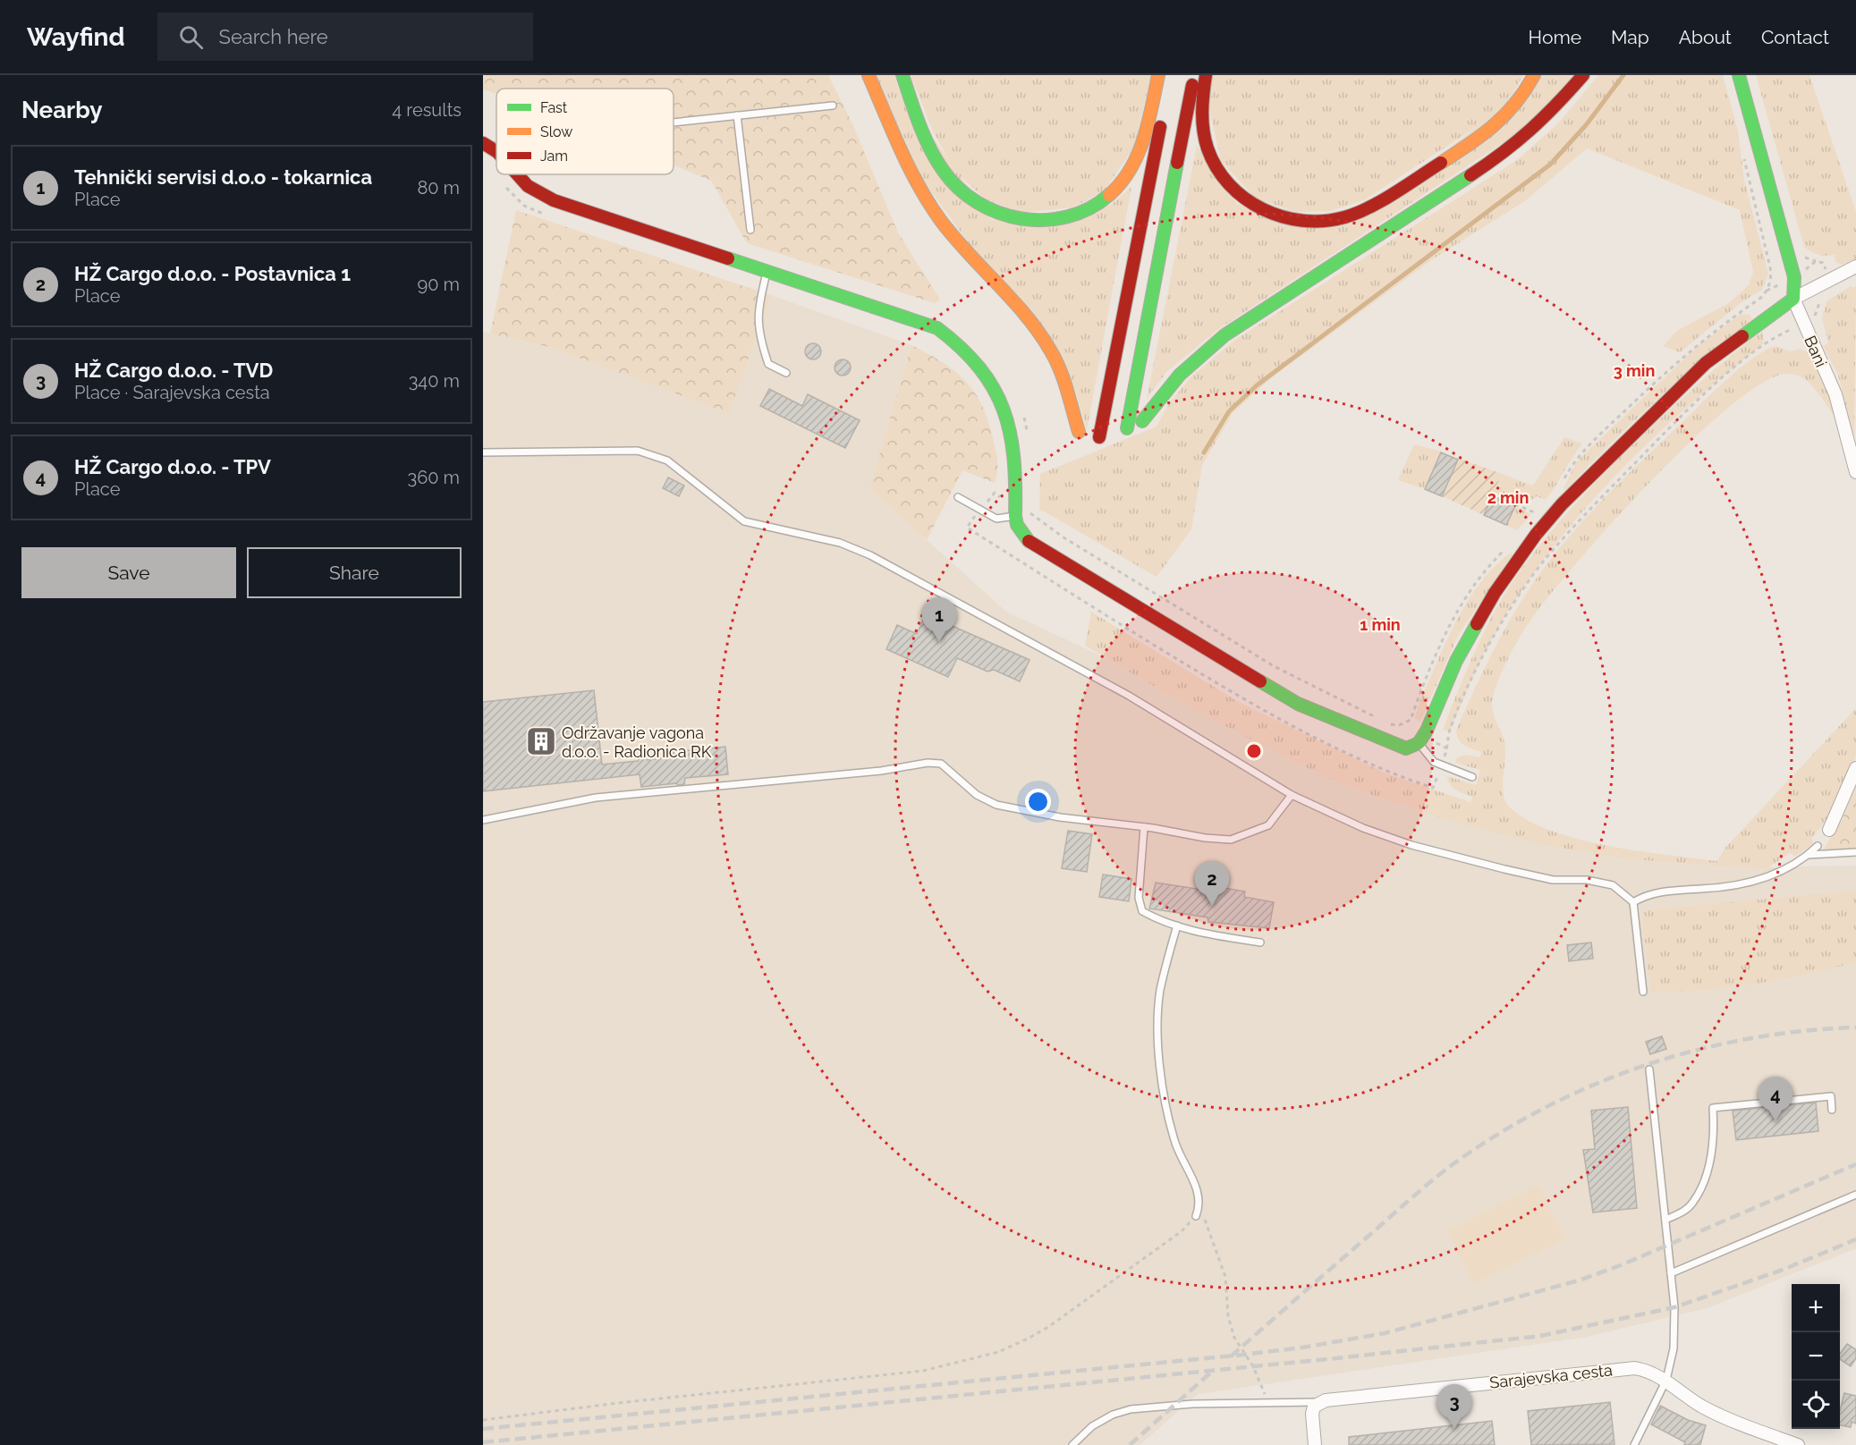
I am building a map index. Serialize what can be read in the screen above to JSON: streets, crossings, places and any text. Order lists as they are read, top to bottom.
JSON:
{
  "streets": {
    "street": ["Bani", "Sarajevska cesta"]
  },
  "places": {
    "building": ["Održavanje vagona d.o.o. - Radionica RK"]
  },
  "legend": ["Fast", "Slow", "Jam"],
  "page": {
    "header": "Wayfind",
    "search": "Search here",
    "nav": [
      "Home",
      "Map",
      "About",
      "Contact"
    ],
    "heading": ["Nearby", "4 results"],
    "list": [
      {
        "mark": "1",
        "name": "Tehnički servisi d.o.o - tokarnica",
        "note": "Place",
        "value": "80 m"
      },
      {
        "mark": "2",
        "name": "HŽ Cargo d.o.o. - Postavnica 1",
        "note": "Place",
        "value": "90 m"
      },
      {
        "mark": "3",
        "name": "HŽ Cargo d.o.o. - TVD",
        "note": "Place · Sarajevska cesta",
        "value": "340 m"
      },
      {
        "mark": "4",
        "name": "HŽ Cargo d.o.o. - TPV",
        "note": "Place",
        "value": "360 m"
      }
    ],
    "buttons": ["Save", "Share"],
    "pins": [
      "1",
      "2",
      "4",
      "3"
    ],
    "map_buttons": ["+", "−"]
  },
  "rings": ["3 min", "2 min", "1 min"]
}
